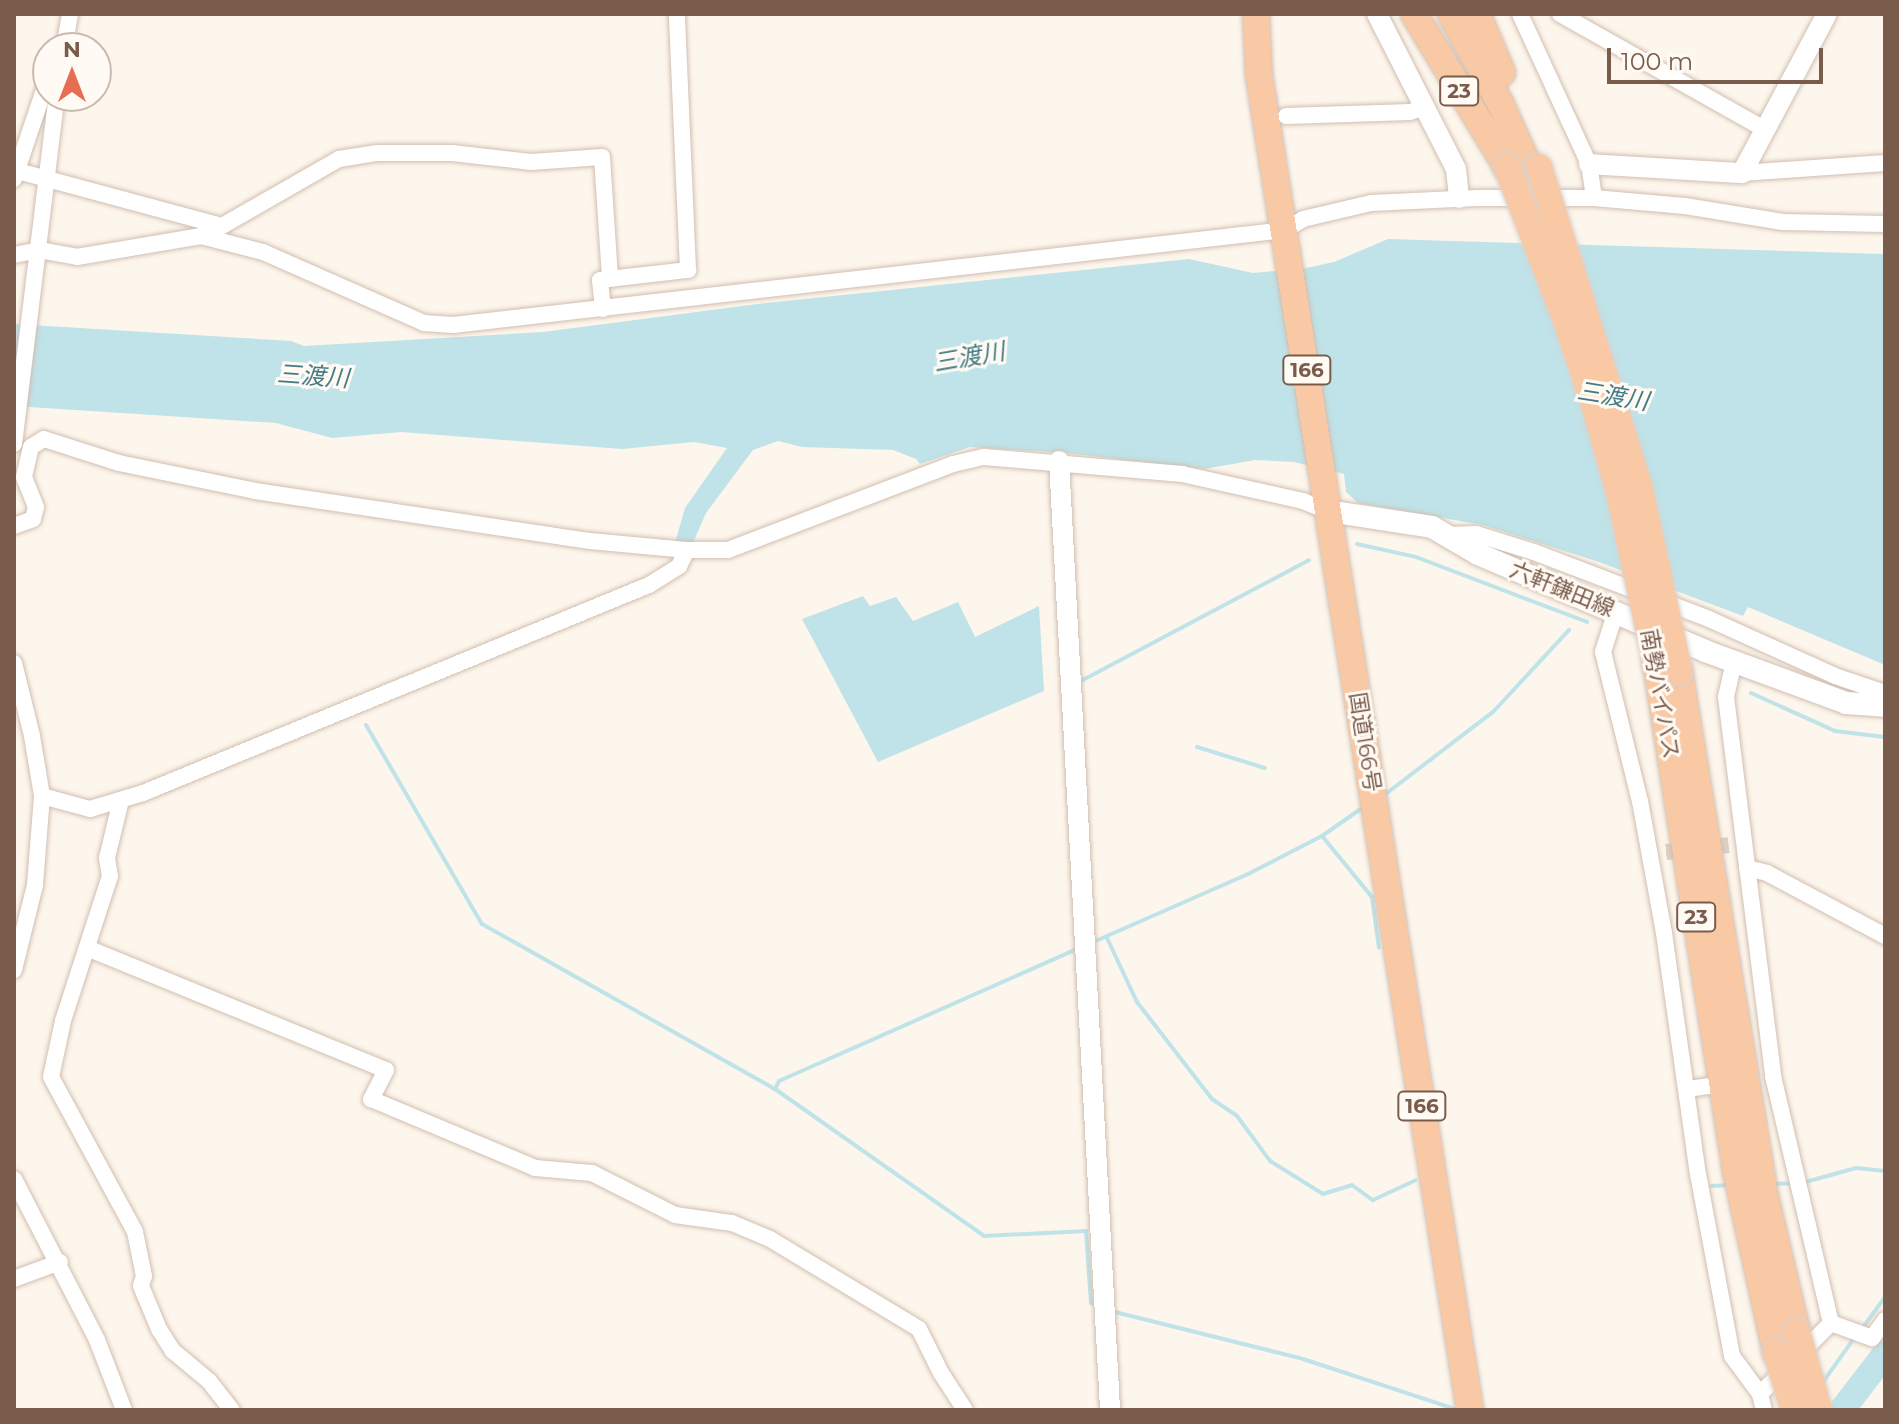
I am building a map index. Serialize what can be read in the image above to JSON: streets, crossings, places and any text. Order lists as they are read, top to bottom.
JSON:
{
  "streets": {
    "highway": [
      "23",
      "166",
      "南勢バイパス",
      "国道166号"
    ],
    "main road": ["六軒鎌田線"]
  },
  "crossings": [
    ["23", "南勢バイパス"],
    ["六軒鎌田線", "国道166号"]
  ],
  "water": ["三渡川"],
  "scale_bar": "100 m",
  "north": "top"
}
